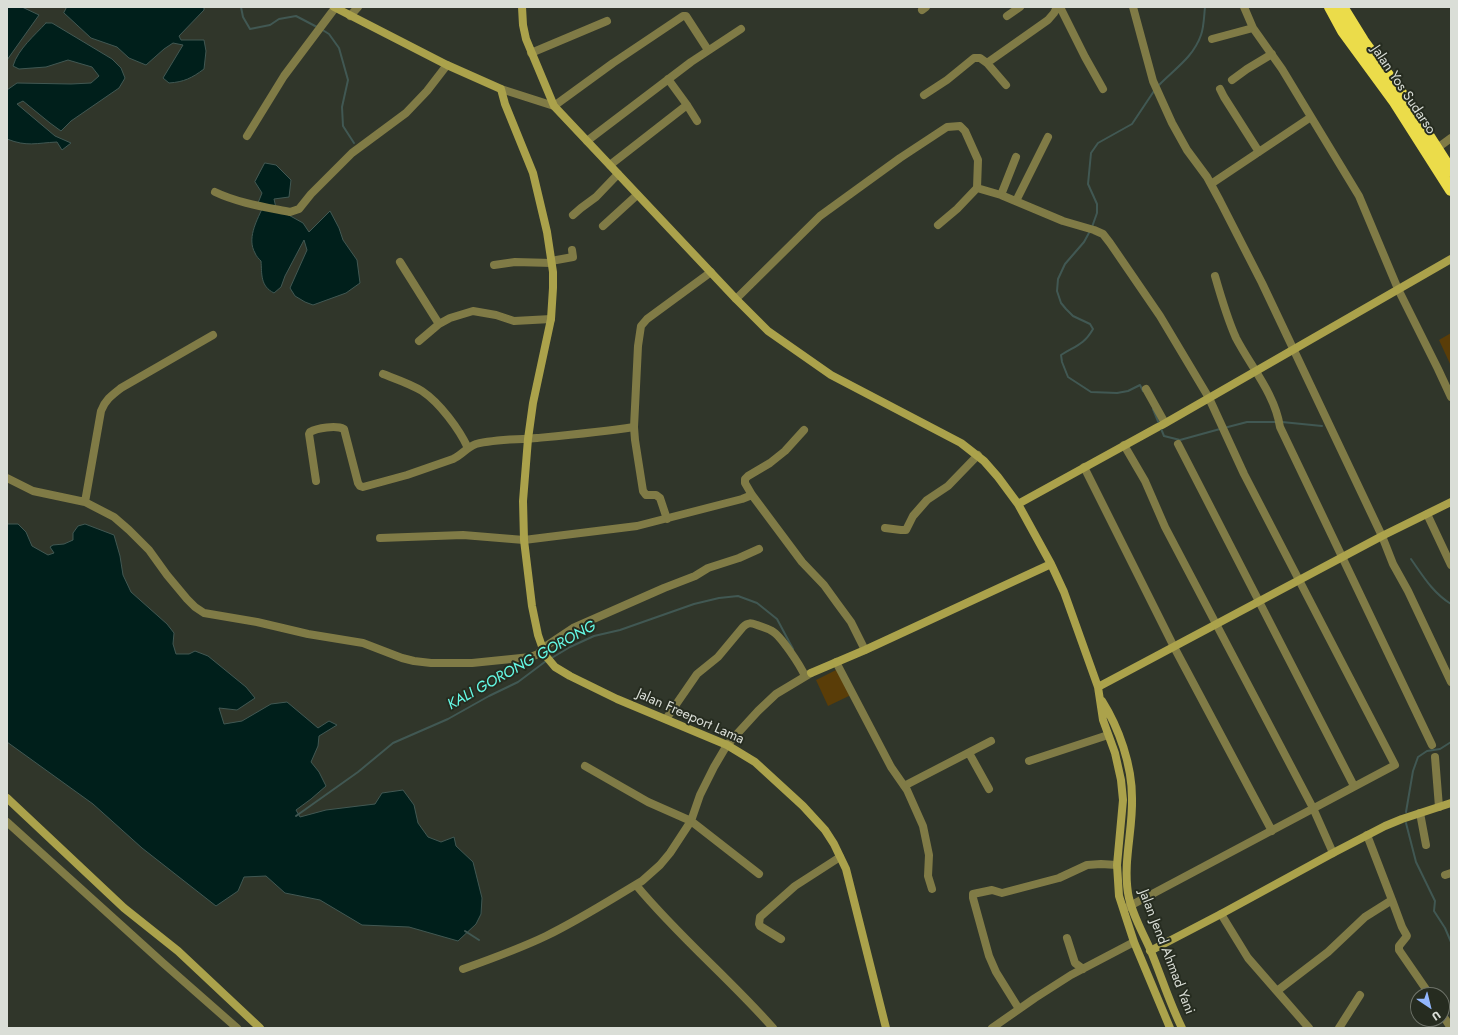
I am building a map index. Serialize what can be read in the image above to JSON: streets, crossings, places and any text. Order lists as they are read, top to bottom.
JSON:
{
  "streets": {
    "highway": ["Jalan Yos Sudarso"],
    "street": ["Jalan Freeport Lama", "Jalan Jend Ahmad Yani"]
  },
  "water": ["KALI GORONG GORONG"],
  "north": "bottom right"
}
